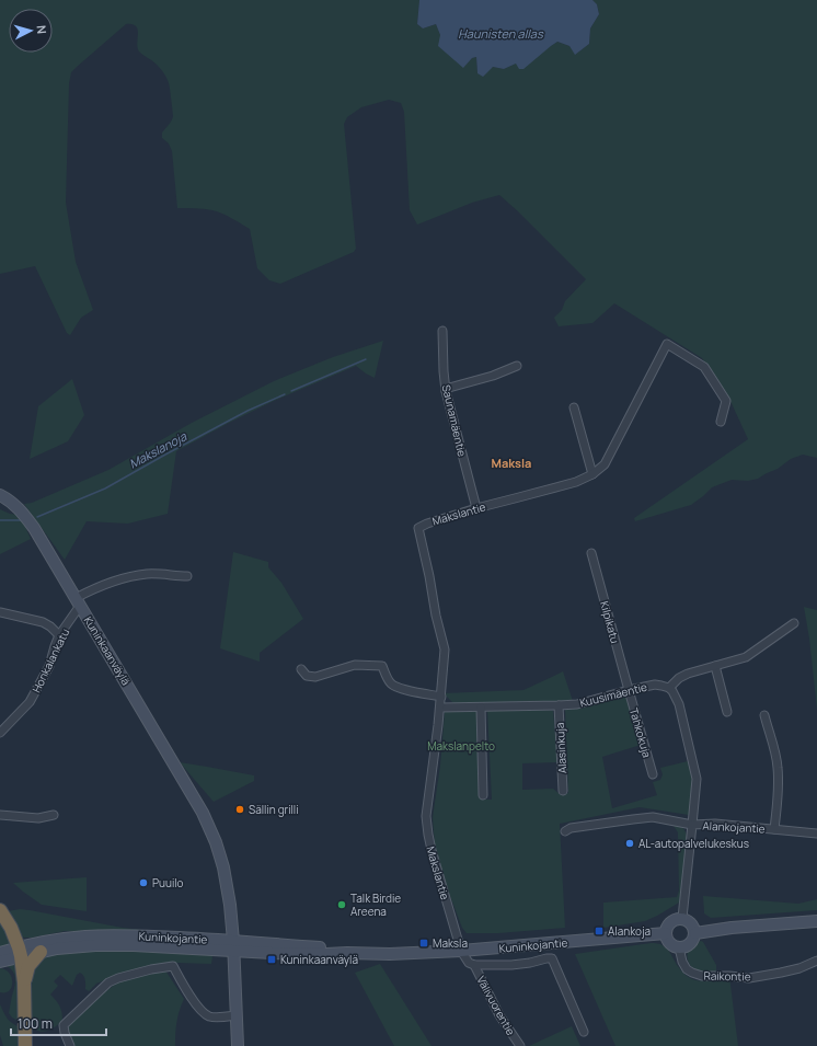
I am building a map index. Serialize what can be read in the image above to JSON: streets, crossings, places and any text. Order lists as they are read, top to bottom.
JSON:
{
  "streets": {
    "main road": ["Kuninkaanväylä", "Kuninkojantie"],
    "street": [
      "Saunamäentie",
      "Makslantie",
      "Kilpikatu",
      "Honkalankatu",
      "Kuusimäentie",
      "Tahkokuja",
      "Alasinkuja",
      "Alankojantie",
      "Raikontie",
      "Välivuorentie"
    ]
  },
  "crossings": [
    ["Saunamäentie", "Makslantie"],
    ["Makslantie", "Kuusimäentie"],
    ["Makslantie", "Kuninkojantie"],
    ["Makslantie", "Välivuorentie"],
    ["Kilpikatu", "Kuusimäentie"],
    ["Kilpikatu", "Tahkokuja"],
    ["Kuninkaanväylä", "Honkalankatu"],
    ["Kuninkaanväylä", "Kuninkojantie"],
    ["Kuusimäentie", "Tahkokuja"],
    ["Kuusimäentie", "Alasinkuja"],
    ["Alankojantie", "Kuninkojantie"],
    ["Alankojantie", "Raikontie"],
    ["Kuninkojantie", "Raikontie"],
    ["Kuninkojantie", "Välivuorentie"]
  ],
  "districts": ["Maksla"],
  "water": ["Haunisten allas", "Makslanoja"],
  "parks": ["Makslanpelto"],
  "places": {
    "other": [
      "Sällin grilli",
      "AL-autopalvelukeskus",
      "Puuilo",
      "Talk Birdie Areena"
    ],
    "transit": ["Alankoja", "Maksla", "Kuninkaanväylä"]
  },
  "scale_bar": "100 m",
  "north": "right"
}
